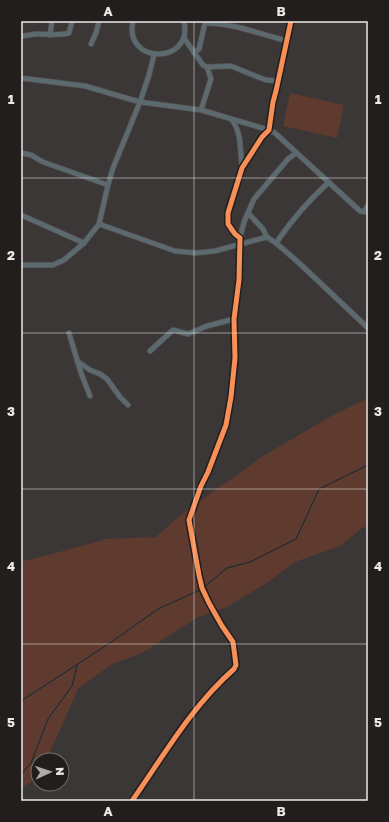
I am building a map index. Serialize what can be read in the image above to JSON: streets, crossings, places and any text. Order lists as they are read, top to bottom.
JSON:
{
  "north": "right",
  "grid": {
    "columns": ["A", "B"],
    "rows": [
      "1",
      "2",
      "3",
      "4",
      "5"
    ]
  }
}
